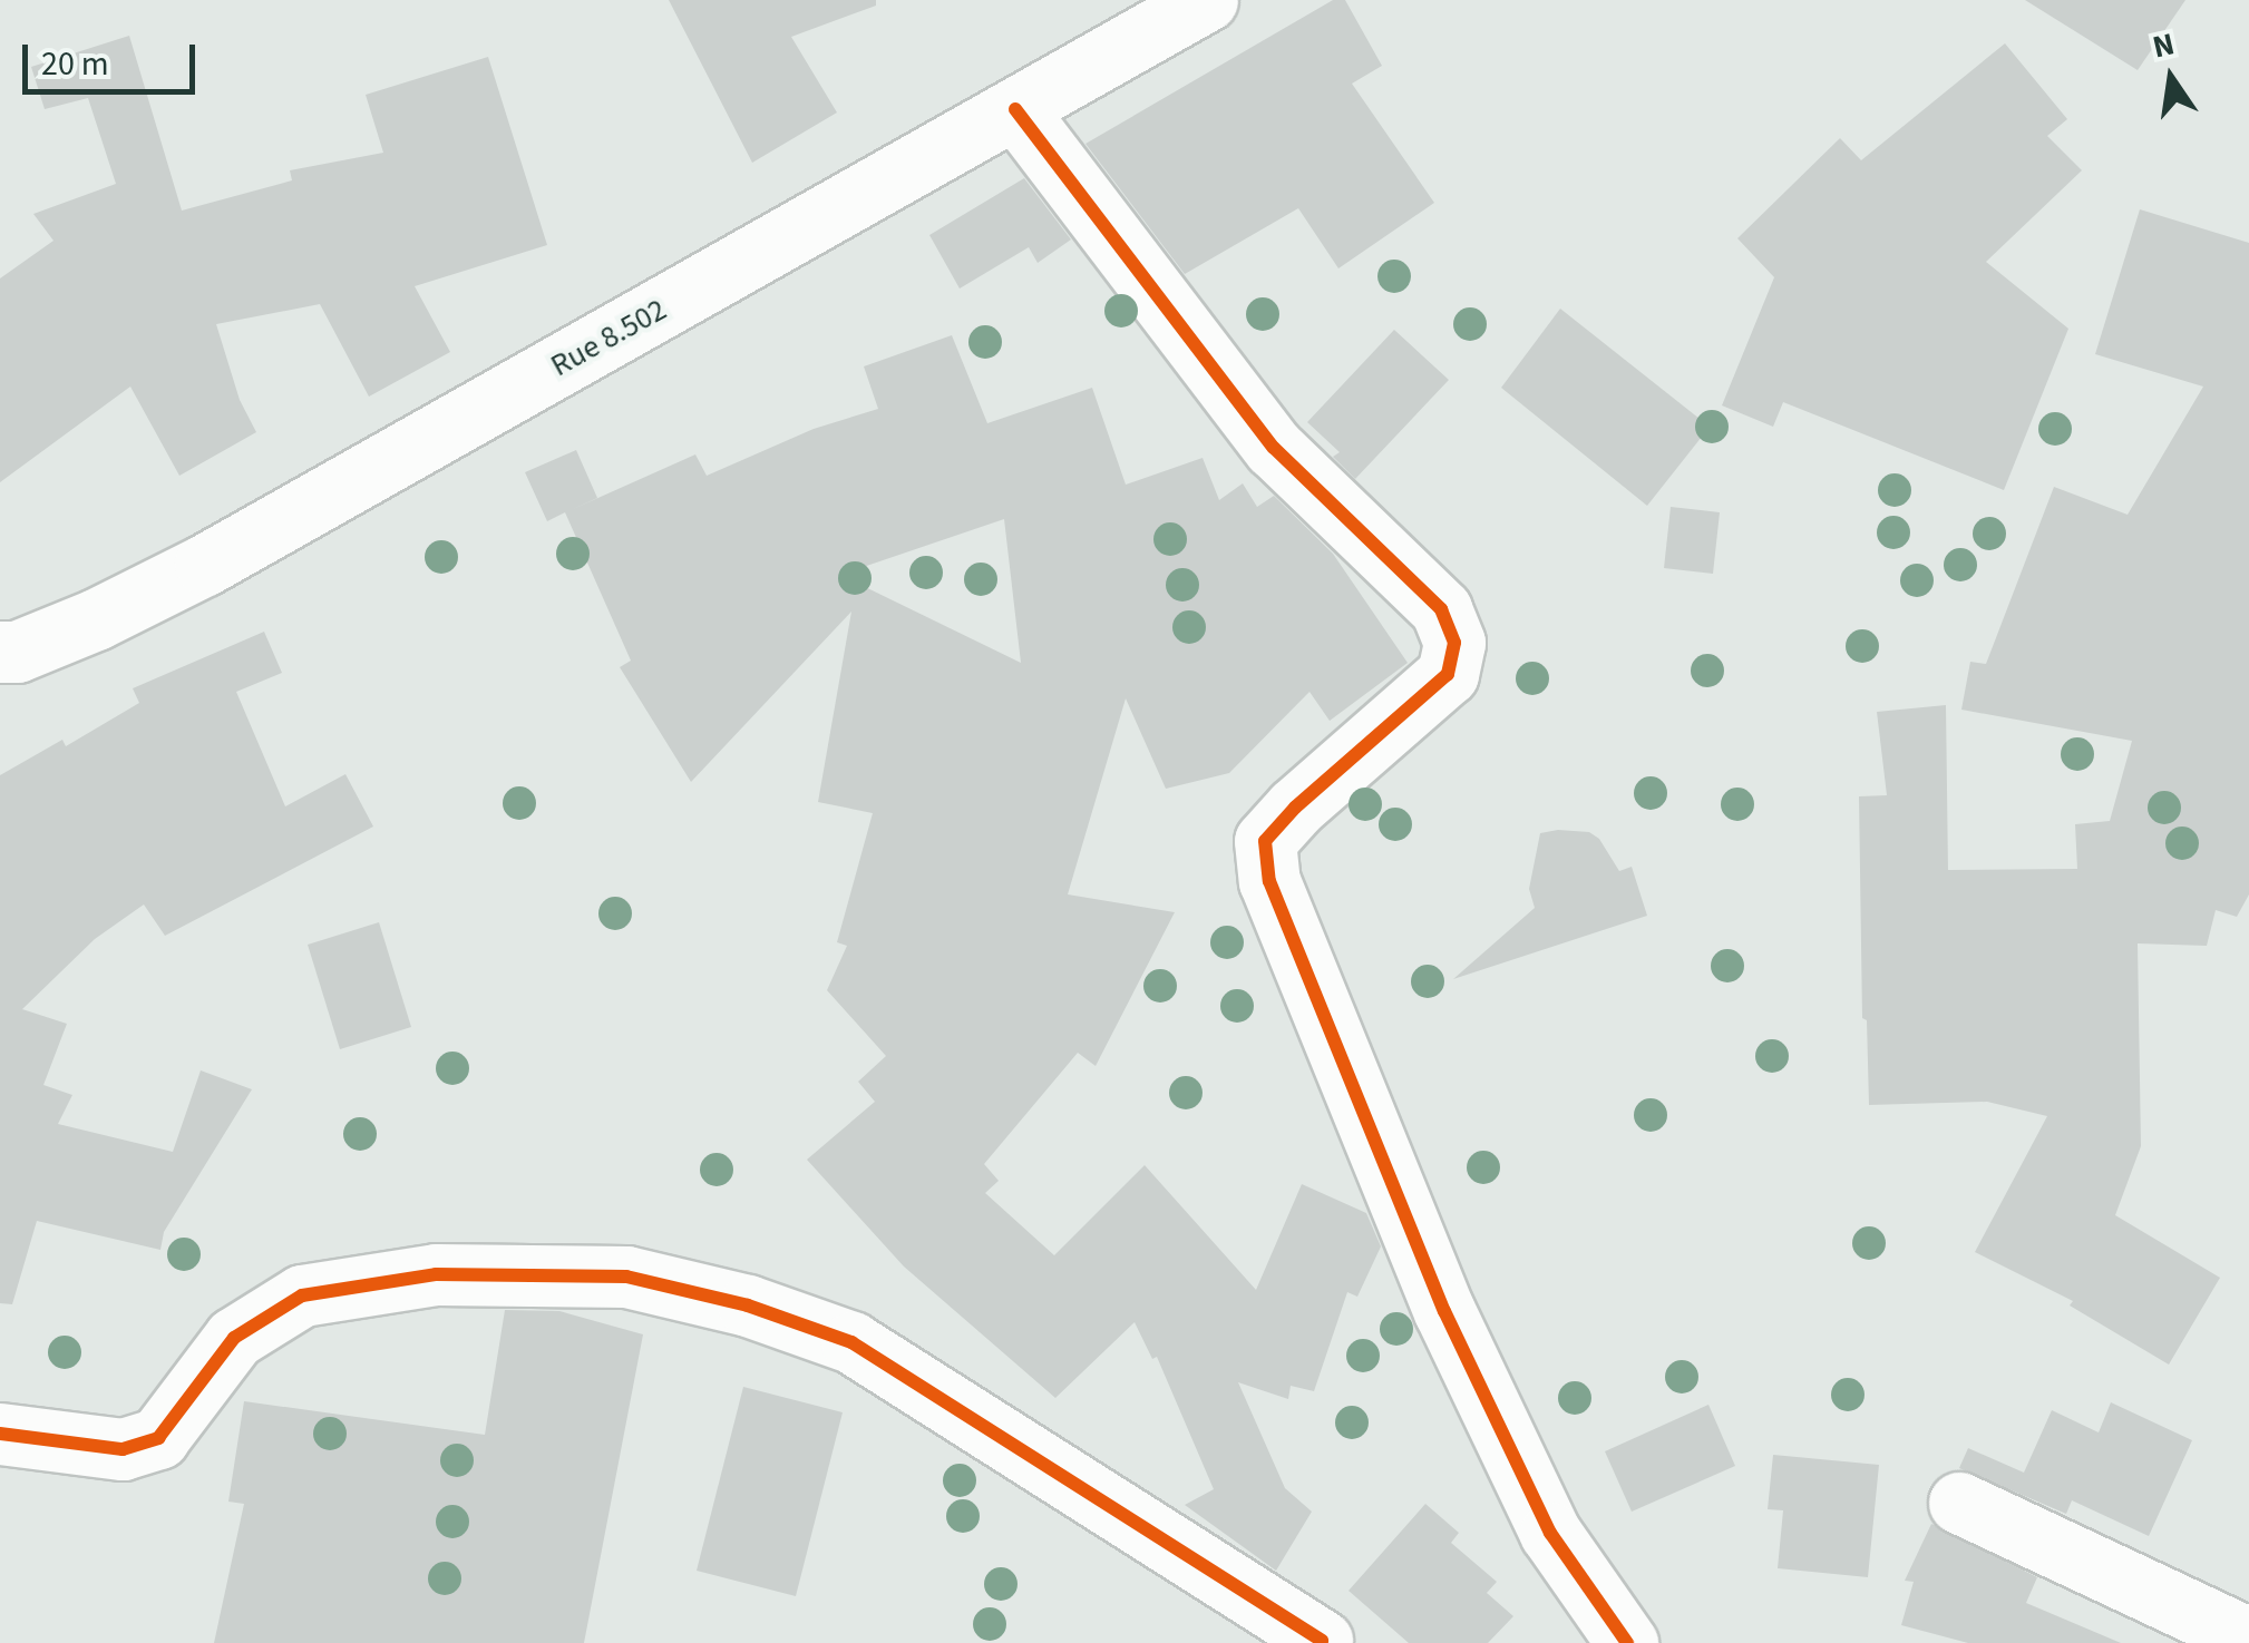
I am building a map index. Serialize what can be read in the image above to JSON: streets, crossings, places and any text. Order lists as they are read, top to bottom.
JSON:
{
  "streets": {
    "street": ["Rue 8.502"]
  },
  "scale_bar": "20 m",
  "north": "top"
}
